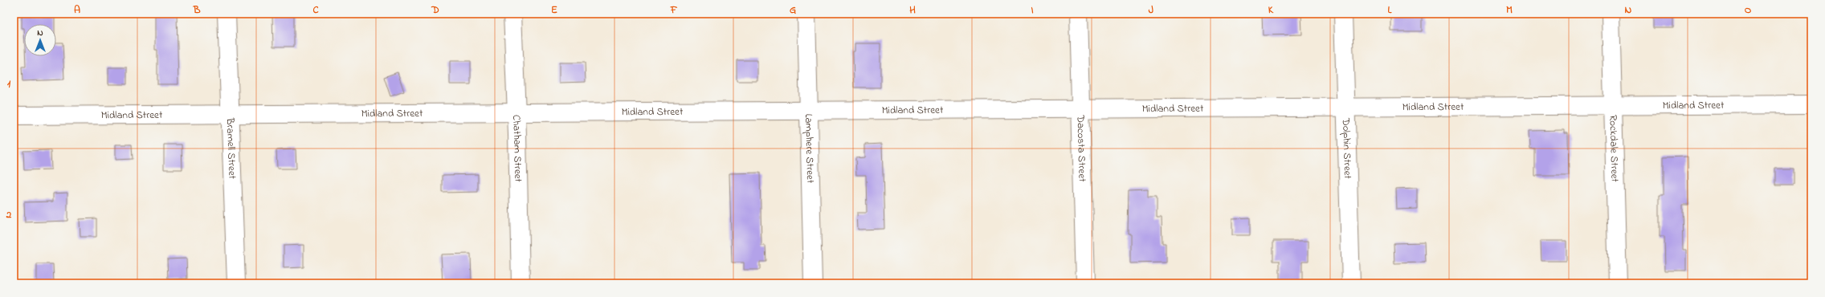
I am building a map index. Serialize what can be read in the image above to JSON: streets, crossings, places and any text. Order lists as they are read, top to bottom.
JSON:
{
  "streets": {
    "street": [
      "Midland Street",
      "Bramell Street",
      "Chatham Street",
      "Lamphere Street",
      "Dacosta Street",
      "Dolphin Street",
      "Rockdale Street"
    ]
  },
  "crossings": [
    ["Midland Street", "Bramell Street"],
    ["Midland Street", "Chatham Street"],
    ["Midland Street", "Lamphere Street"],
    ["Midland Street", "Dacosta Street"],
    ["Midland Street", "Dolphin Street"],
    ["Midland Street", "Rockdale Street"]
  ],
  "north": "top",
  "grid": {
    "columns": [
      "A",
      "B",
      "C",
      "D",
      "E",
      "F",
      "G",
      "H",
      "I",
      "J",
      "K",
      "L",
      "M",
      "N",
      "O"
    ],
    "rows": ["1", "2"]
  }
}
